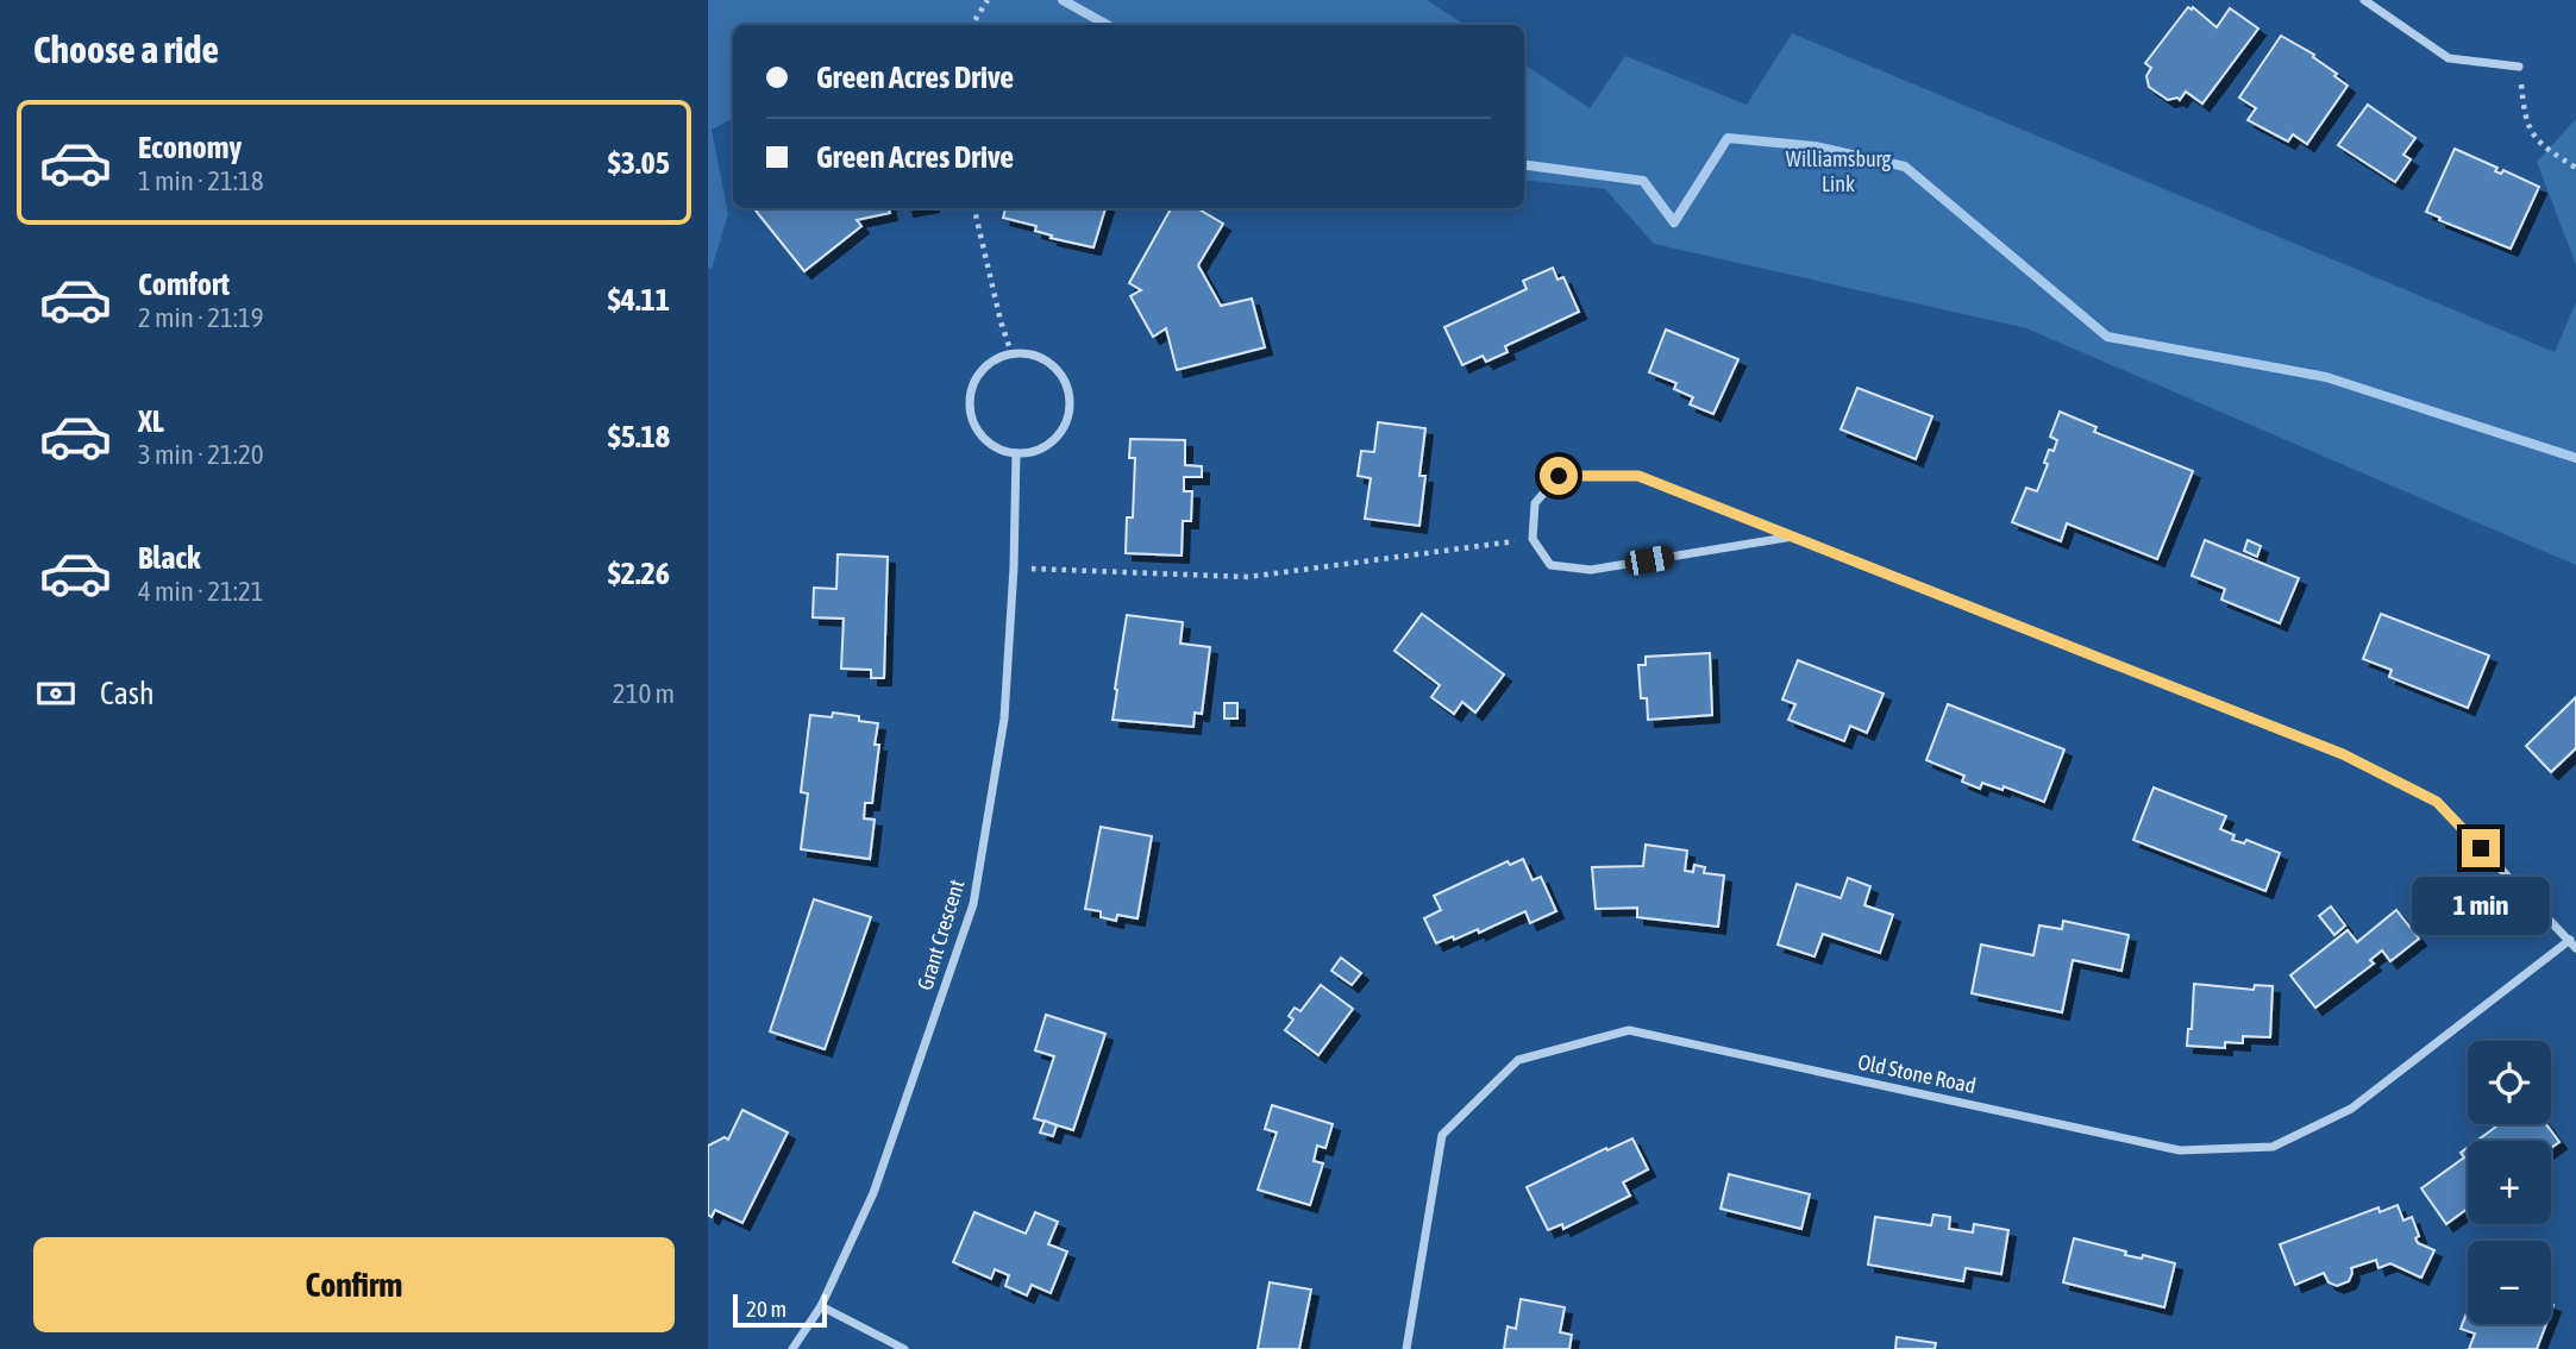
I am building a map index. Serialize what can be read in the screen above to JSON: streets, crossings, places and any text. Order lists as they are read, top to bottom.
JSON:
{
  "streets": {
    "street": ["Grant Crescent", "Old Stone Road"]
  },
  "parks": ["Williamsburg Link"],
  "scale_bar": "20 m",
  "page": {
    "heading": "Choose a ride",
    "banner": ["Green Acres Drive", "Green Acres Drive"],
    "list": [
      {
        "name": "Economy",
        "note": "1 min · 21:18",
        "value": "$3.05"
      },
      {
        "name": "Comfort",
        "note": "2 min · 21:19",
        "value": "$4.11"
      },
      {
        "name": "XL",
        "note": "3 min · 21:20",
        "value": "$5.18"
      },
      {
        "name": "Black",
        "note": "4 min · 21:21",
        "value": "$2.26"
      }
    ],
    "pay": ["Cash", "210 m"],
    "bubble": "1 min",
    "map_buttons": ["+", "−"],
    "buttons": "Confirm",
    "scale": "20 m"
  }
}
